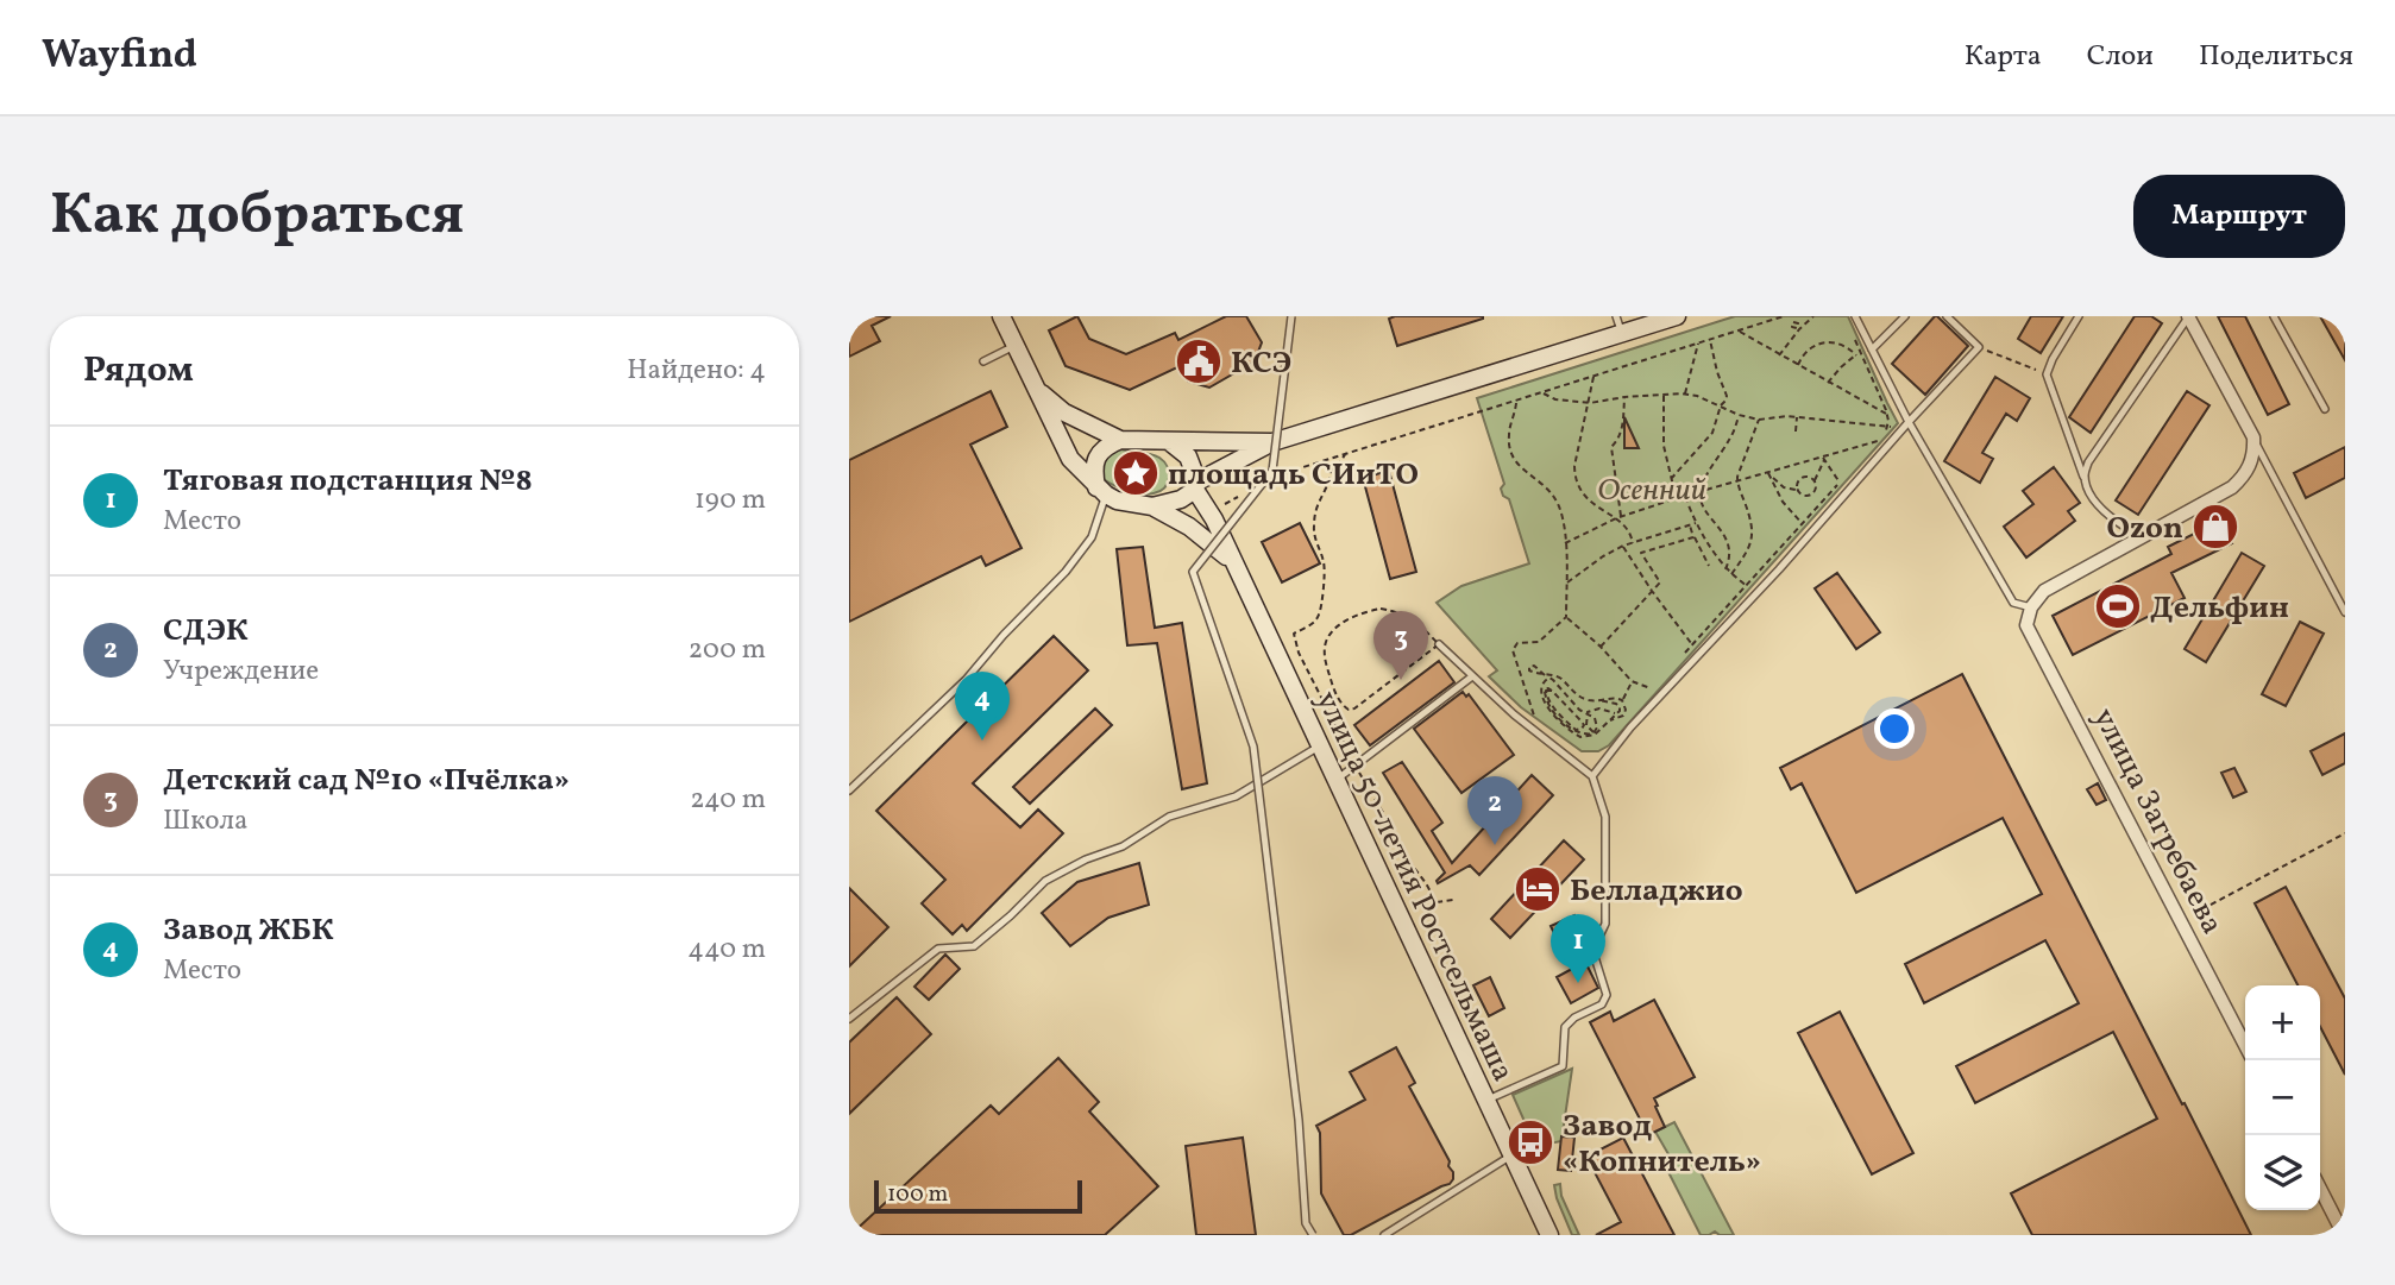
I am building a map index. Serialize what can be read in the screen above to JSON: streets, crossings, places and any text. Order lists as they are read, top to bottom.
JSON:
{
  "streets": {
    "main road": ["улица 50-летия Ростсельмаша"],
    "street": ["улица Загребаева"]
  },
  "parks": ["Осенний"],
  "places": {
    "public building": ["КСЭ"],
    "place": ["площадь СИиТО"],
    "shop": ["Ozon"],
    "sports": ["Дельфин"],
    "hotel": ["Белладжио"],
    "bus stop": ["Завод «Копнитель»"]
  },
  "scale_bar": "100 m",
  "page": {
    "header": "Wayfind",
    "nav": ["Карта", "Слои", "Поделиться"],
    "buttons": "Маршрут",
    "title": "Как добраться",
    "heading": ["Рядом", "Найдено: 4"],
    "list": [
      {
        "mark": "1",
        "name": "Тяговая подстанция №8",
        "note": "Место",
        "value": "190 m"
      },
      {
        "mark": "2",
        "name": "СДЭК",
        "note": "Учреждение",
        "value": "200 m"
      },
      {
        "mark": "3",
        "name": "Детский сад №10 «Пчёлка»",
        "note": "Школа",
        "value": "240 m"
      },
      {
        "mark": "4",
        "name": "Завод ЖБК",
        "note": "Место",
        "value": "440 m"
      }
    ],
    "pins": [
      "3",
      "4",
      "2",
      "1"
    ],
    "map_buttons": ["+", "−"],
    "scale": "100 m"
  }
}
